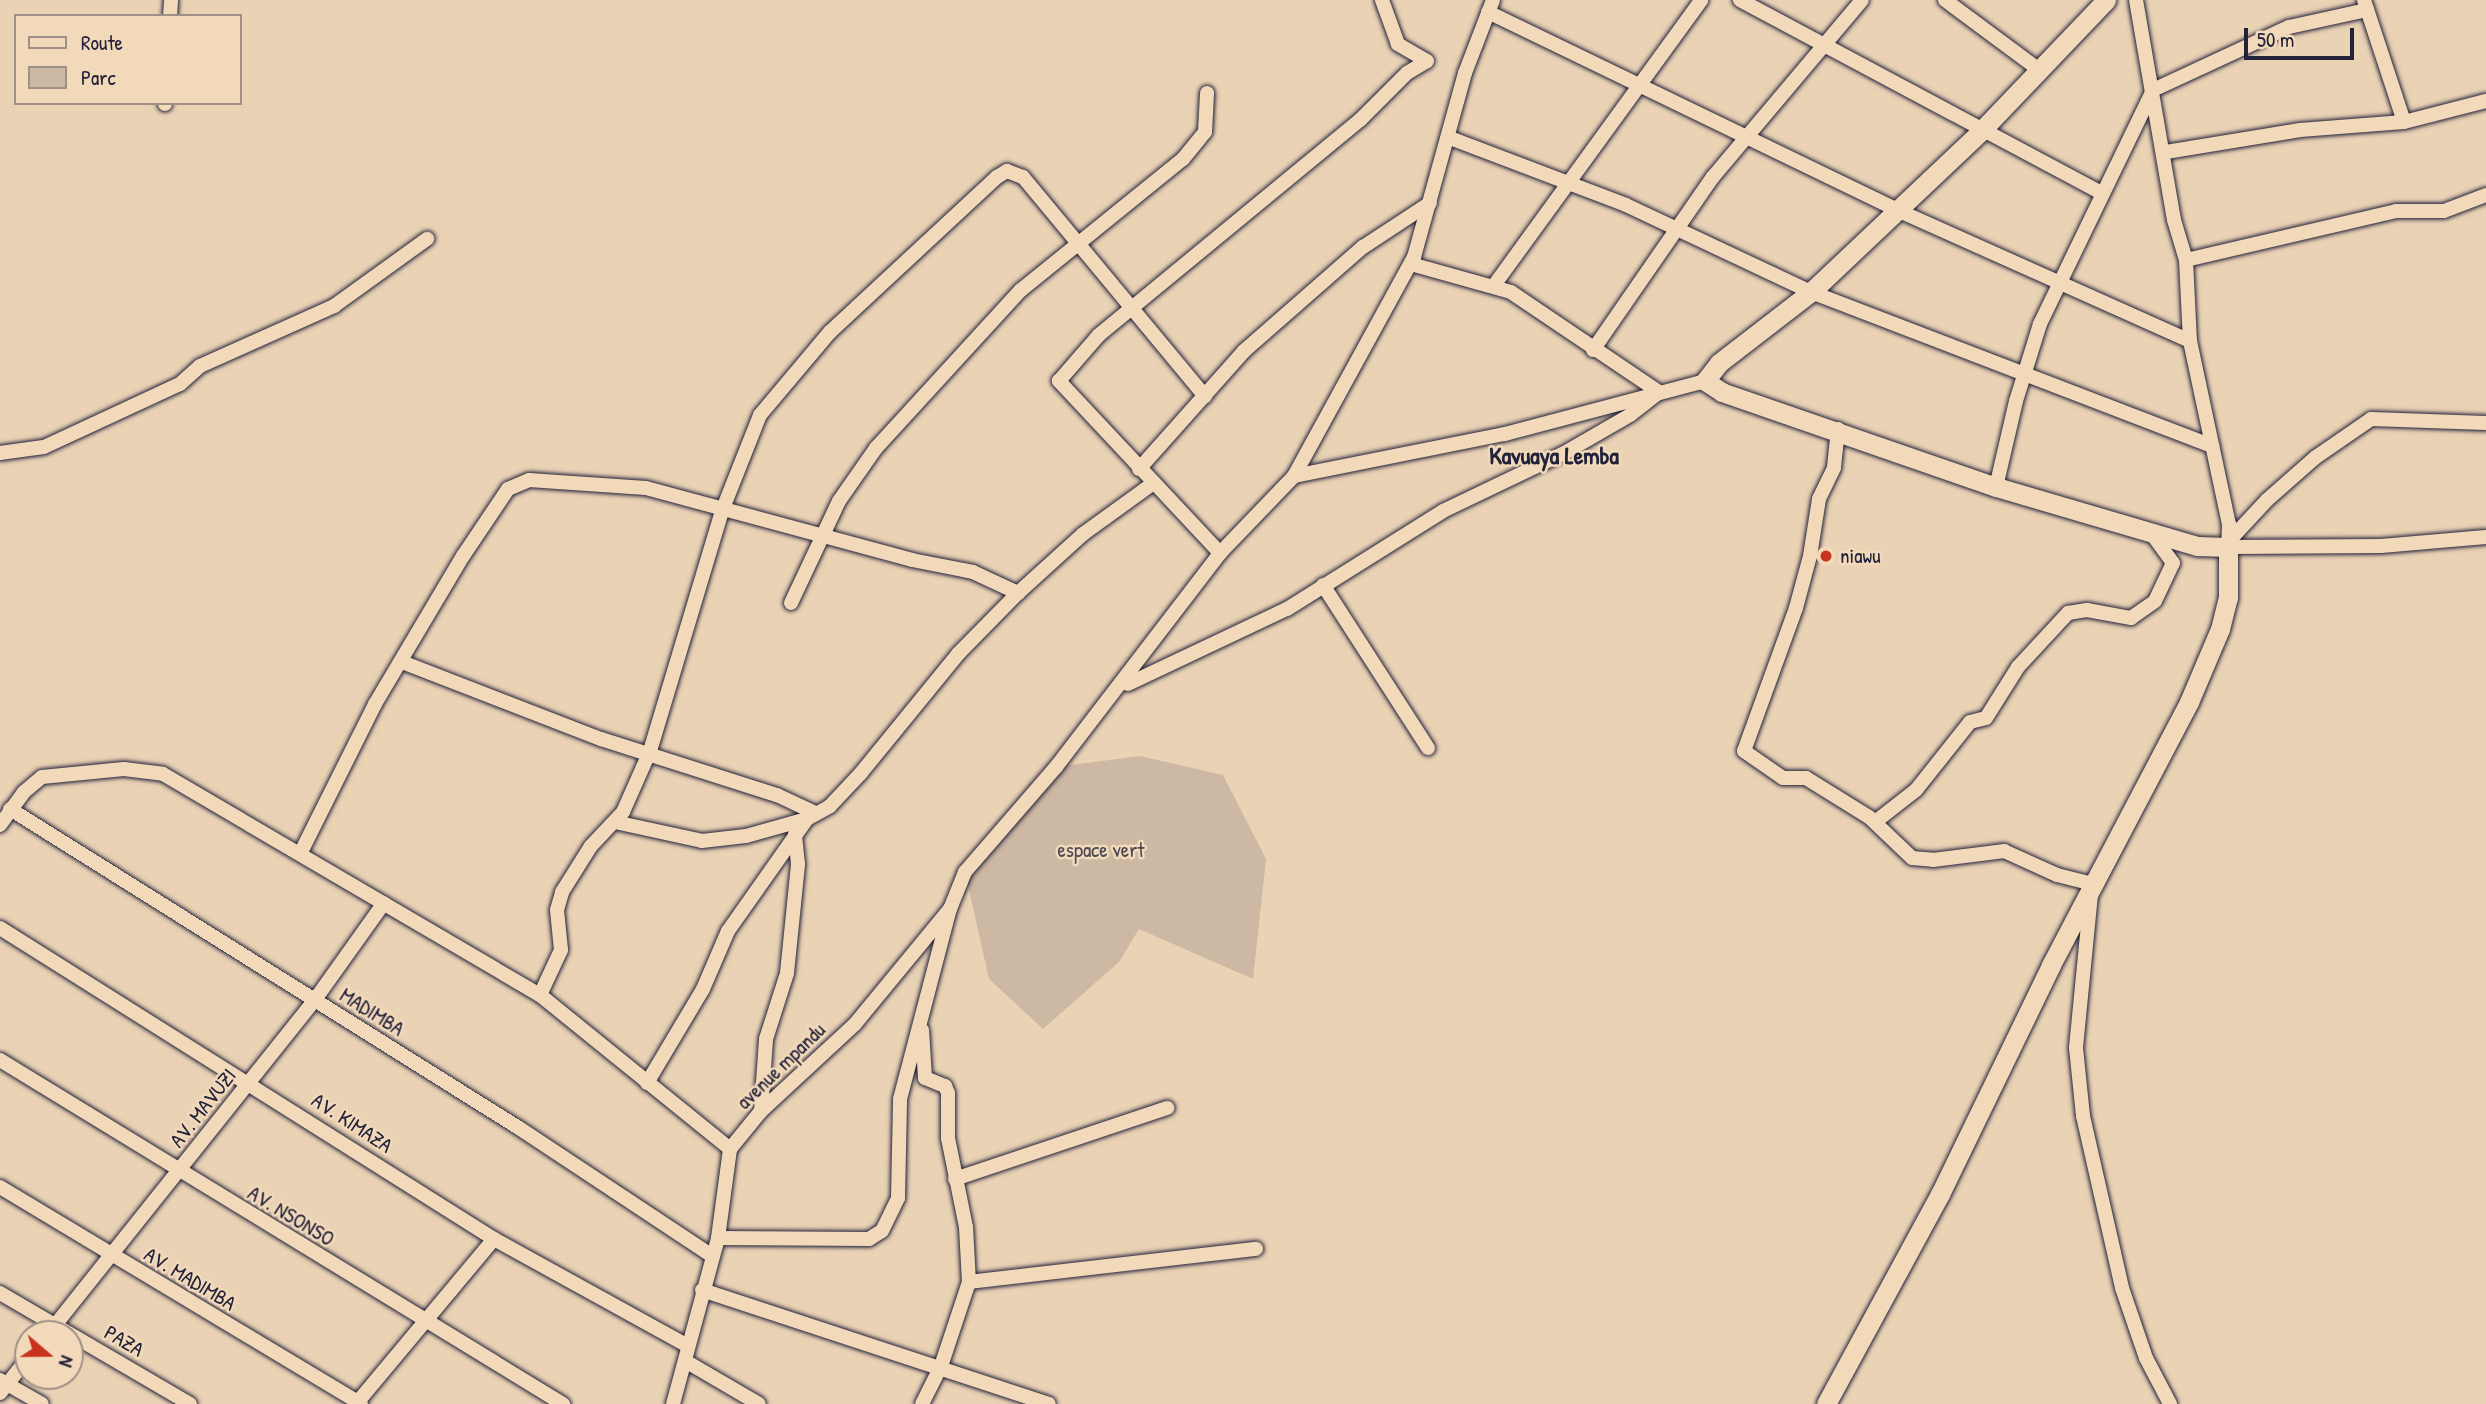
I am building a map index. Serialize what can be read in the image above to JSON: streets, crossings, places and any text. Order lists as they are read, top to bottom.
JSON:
{
  "streets": {
    "street": [
      "MADIMBA",
      "avenue mpandu",
      "AV. MAVUZI",
      "AV. KIMAZA",
      "AV. NSONSO",
      "AV. MADIMBA",
      "PAZA"
    ]
  },
  "crossings": [
    ["MADIMBA", "AV. MAVUZI"],
    ["AV. MAVUZI", "AV. KIMAZA"],
    ["AV. MAVUZI", "AV. NSONSO"],
    ["AV. MAVUZI", "AV. MADIMBA"]
  ],
  "districts": ["Kavuaya Lemba"],
  "parks": ["espace vert"],
  "places": ["niawu"],
  "legend": ["Route", "Parc"],
  "scale_bar": "50 m",
  "north": "right"
}
